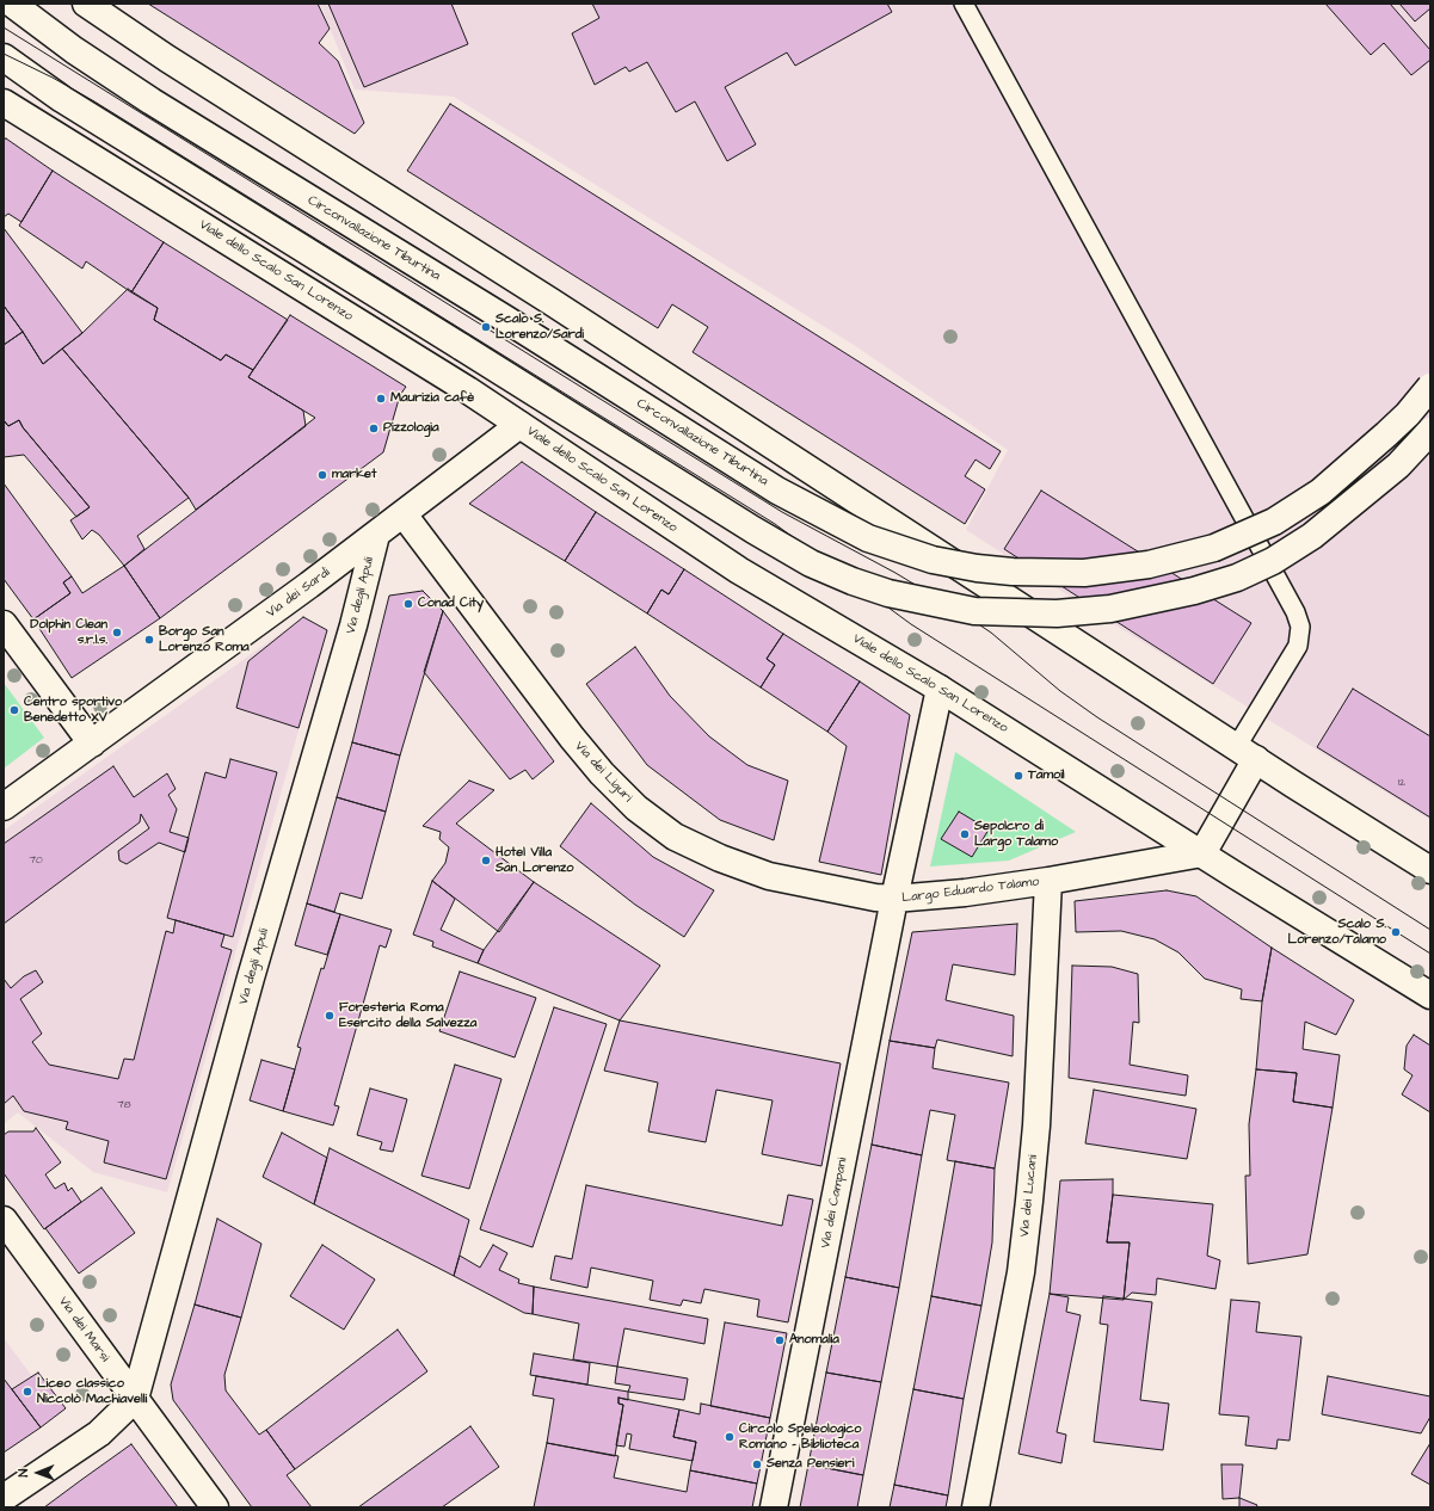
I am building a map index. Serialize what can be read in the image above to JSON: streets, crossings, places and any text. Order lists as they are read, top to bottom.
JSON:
{
  "streets": {
    "main road": [
      "Circonvallazione Tiburtina",
      "Viale dello Scalo San Lorenzo",
      "Via dei Sardi",
      "Via degli Apuli",
      "Via dei Liguri",
      "Largo Eduardo Talamo",
      "Via dei Lucani",
      "Via dei Campani",
      "Via dei Marsi"
    ]
  },
  "crossings": [
    ["Viale dello Scalo San Lorenzo", "Via dei Sardi"],
    ["Viale dello Scalo San Lorenzo", "Largo Eduardo Talamo"],
    ["Via dei Sardi", "Via degli Apuli"],
    ["Via dei Sardi", "Via dei Liguri"],
    ["Via degli Apuli", "Via dei Marsi"],
    ["Via dei Liguri", "Largo Eduardo Talamo"],
    ["Via dei Liguri", "Via dei Campani"],
    ["Largo Eduardo Talamo", "Via dei Lucani"],
    ["Largo Eduardo Talamo", "Via dei Campani"]
  ],
  "places": [
    "Scalo S. Lorenzo/Sardi",
    "Maurizia cafè",
    "Pizzologia",
    "market",
    "Conad City",
    "Dolphin Clean s.r.l.s.",
    "Borgo San Lorenzo Roma",
    "Centro sportivo Benedetto XV",
    "Tamoil",
    "Sepolcro di Largo Talamo",
    "Hotel Villa San Lorenzo",
    "Scalo S. Lorenzo/Talamo",
    "Foresteria Roma Esercito della Salvezza",
    "Anomalia",
    "Liceo classico Niccolò Machiavelli",
    "Circolo Speleologico Romano - Biblioteca",
    "Senza Pensieri"
  ],
  "house_numbers": ["12", "70", "78"],
  "north": "left"
}
